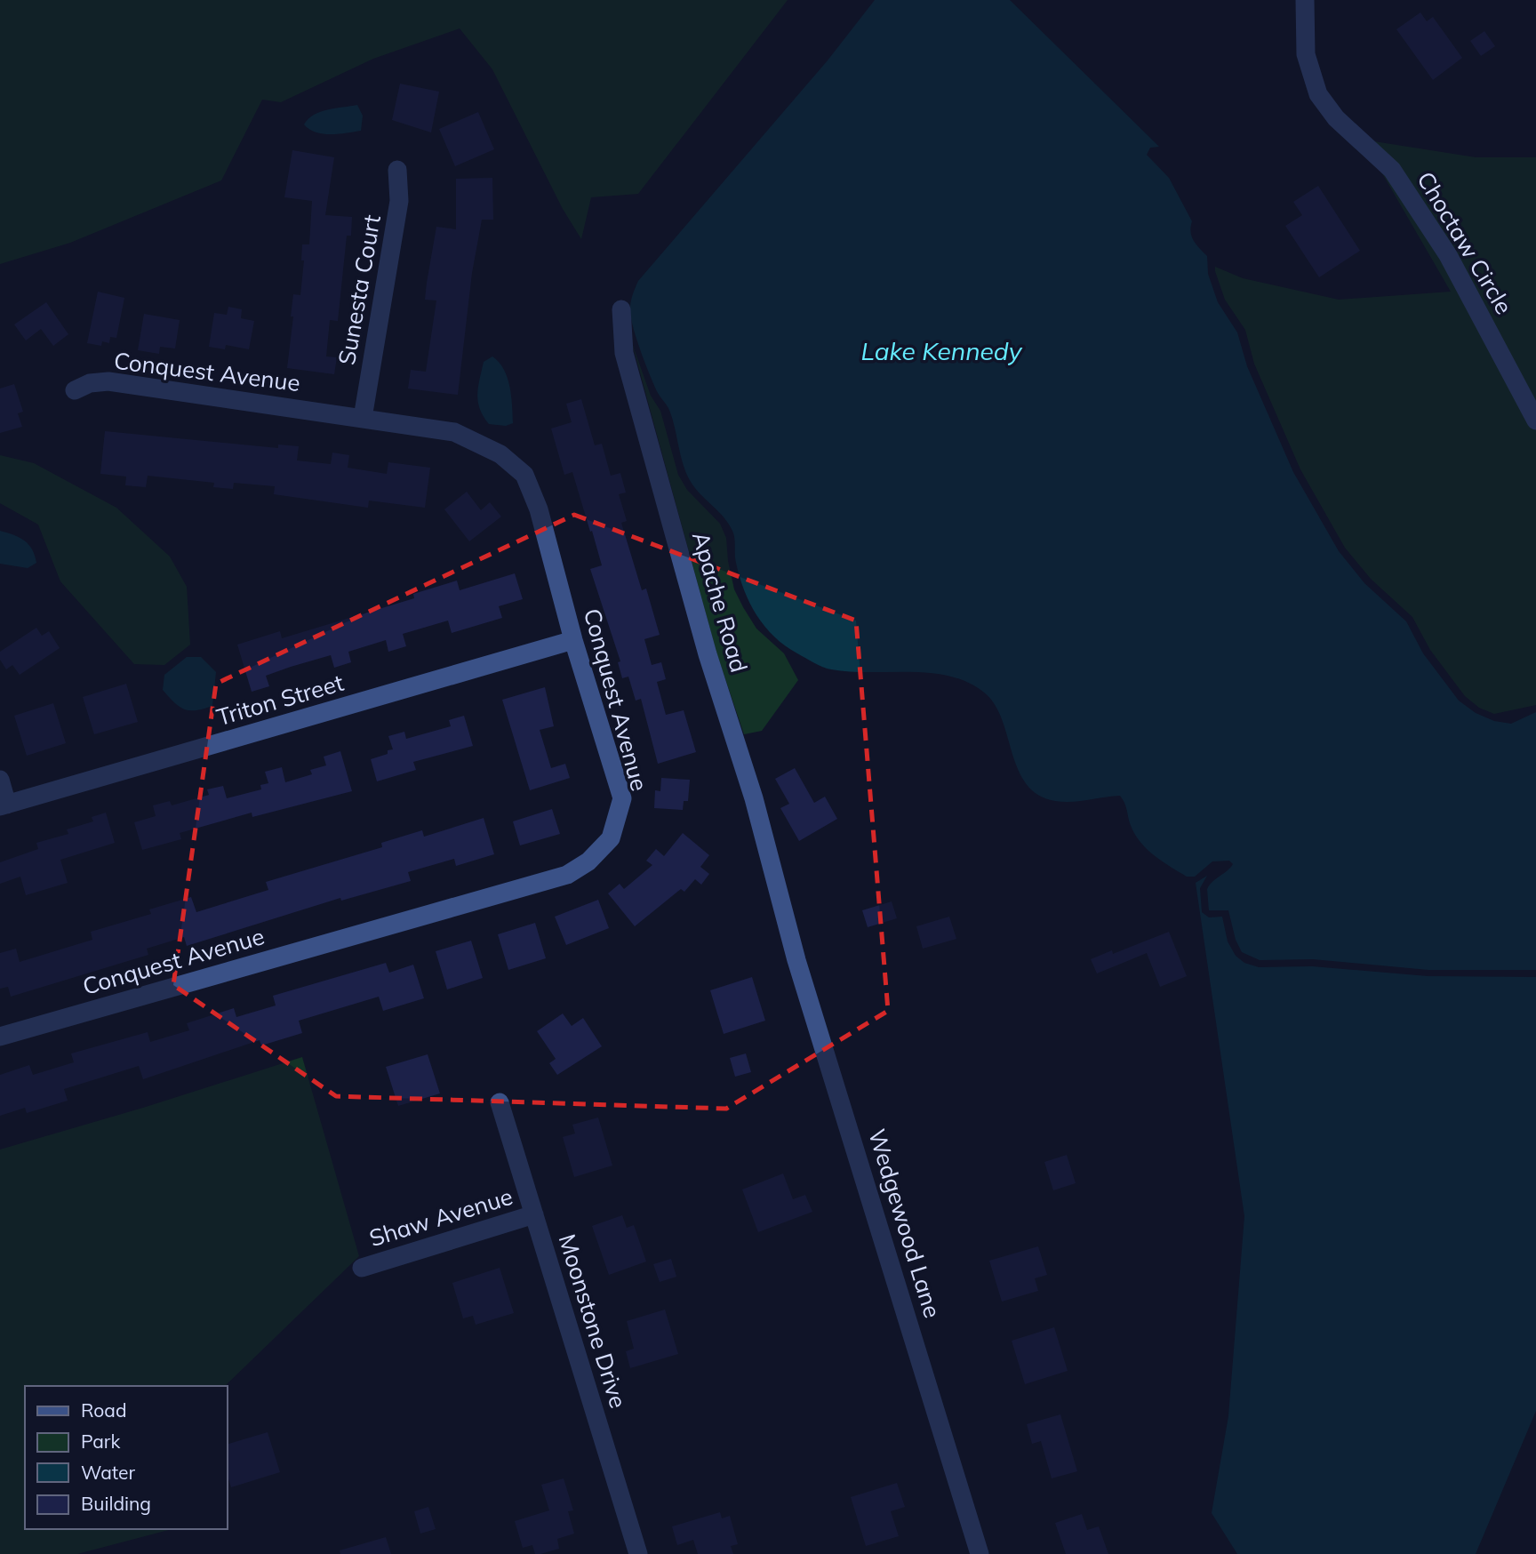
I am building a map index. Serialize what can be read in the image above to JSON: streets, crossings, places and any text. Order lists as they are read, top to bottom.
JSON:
{
  "streets": {
    "street": [
      "Choctaw Circle",
      "Sunesta Court",
      "Conquest Avenue",
      "Apache Road",
      "Triton Street",
      "Shaw Avenue",
      "Wedgewood Lane",
      "Moonstone Drive"
    ]
  },
  "crossings": [
    ["Sunesta Court", "Conquest Avenue"],
    ["Conquest Avenue", "Triton Street"],
    ["Apache Road", "Wedgewood Lane"],
    ["Shaw Avenue", "Moonstone Drive"]
  ],
  "water": ["Lake Kennedy"],
  "legend": [
    "Road",
    "Park",
    "Water",
    "Building"
  ]
}
